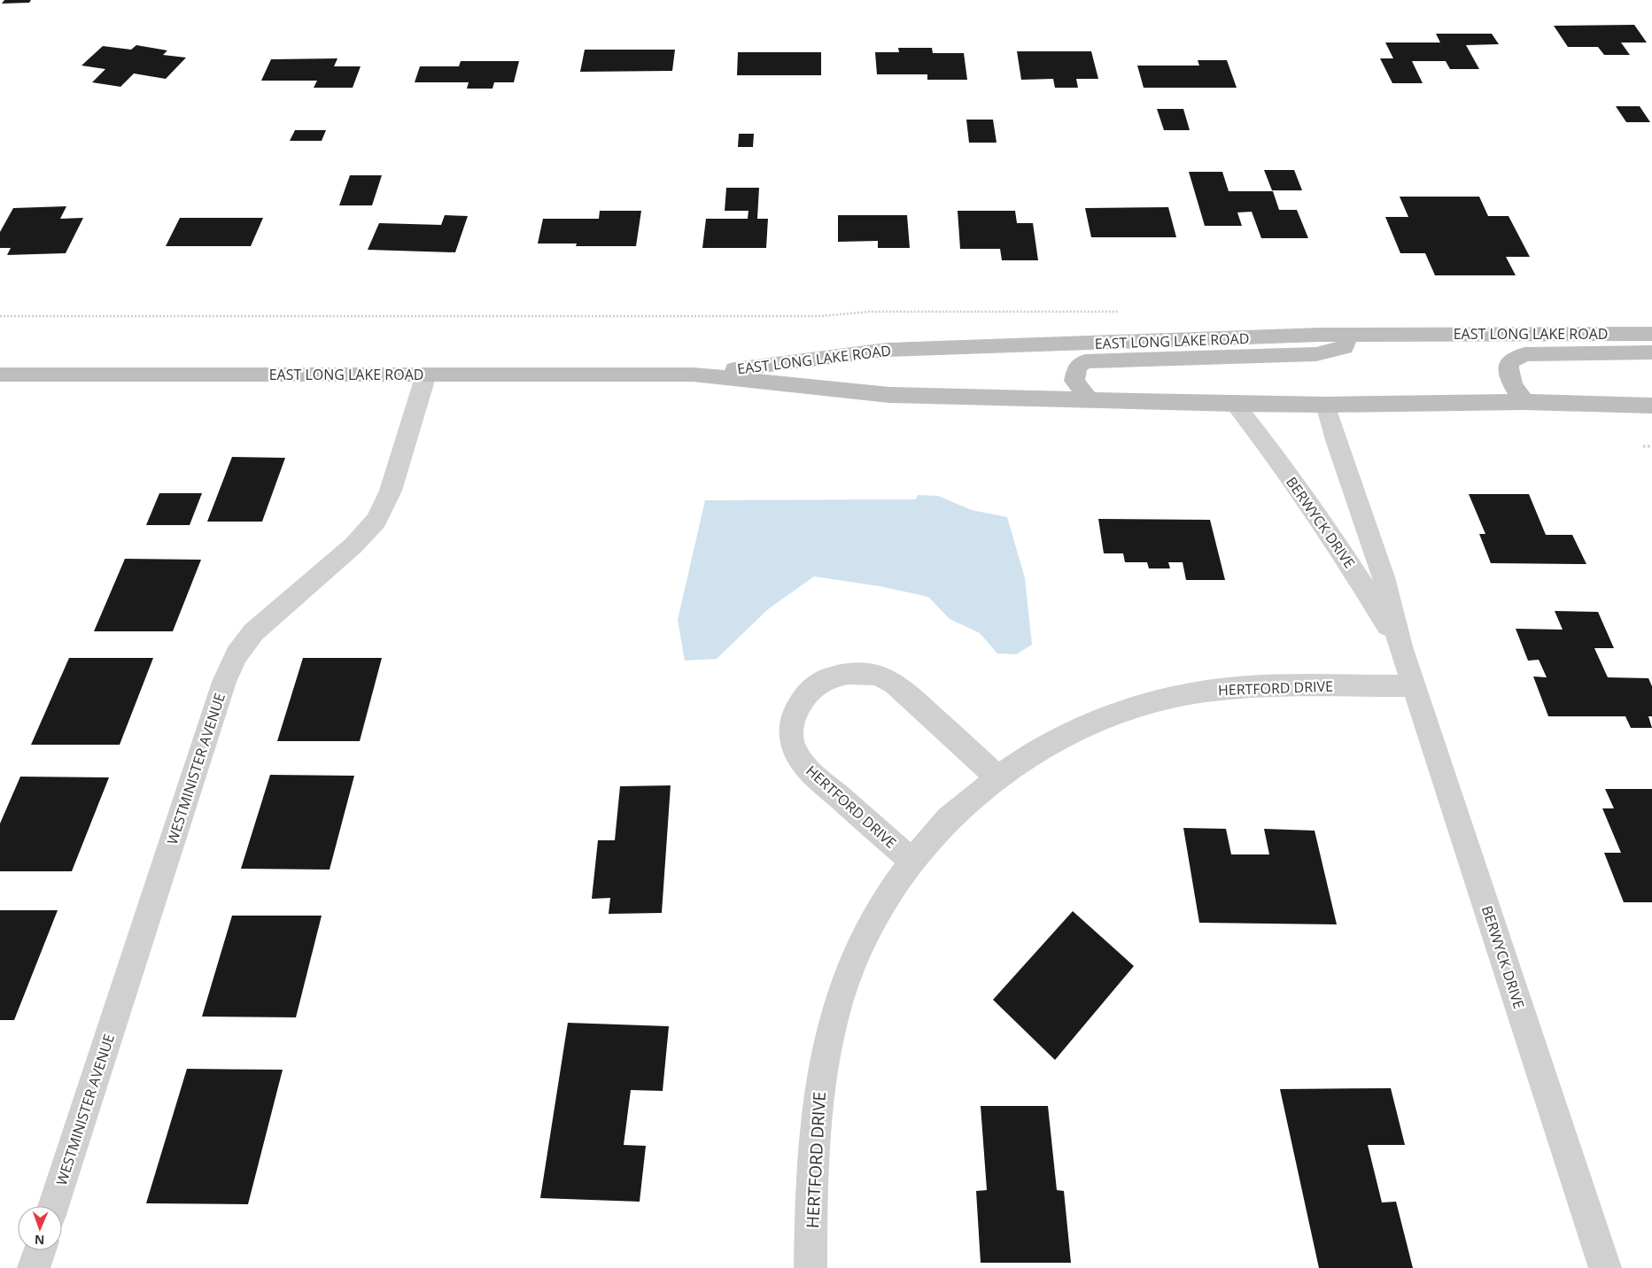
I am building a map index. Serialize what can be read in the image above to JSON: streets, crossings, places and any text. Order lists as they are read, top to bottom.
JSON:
{
  "streets": {
    "main road": ["EAST LONG LAKE ROAD"],
    "street": ["BERWYCK DRIVE", "HERTFORD DRIVE", "WESTMINISTER AVENUE"]
  },
  "crossings": [
    ["EAST LONG LAKE ROAD", "BERWYCK DRIVE"],
    ["EAST LONG LAKE ROAD", "WESTMINISTER AVENUE"],
    ["BERWYCK DRIVE", "HERTFORD DRIVE"]
  ],
  "north": "bottom"
}
